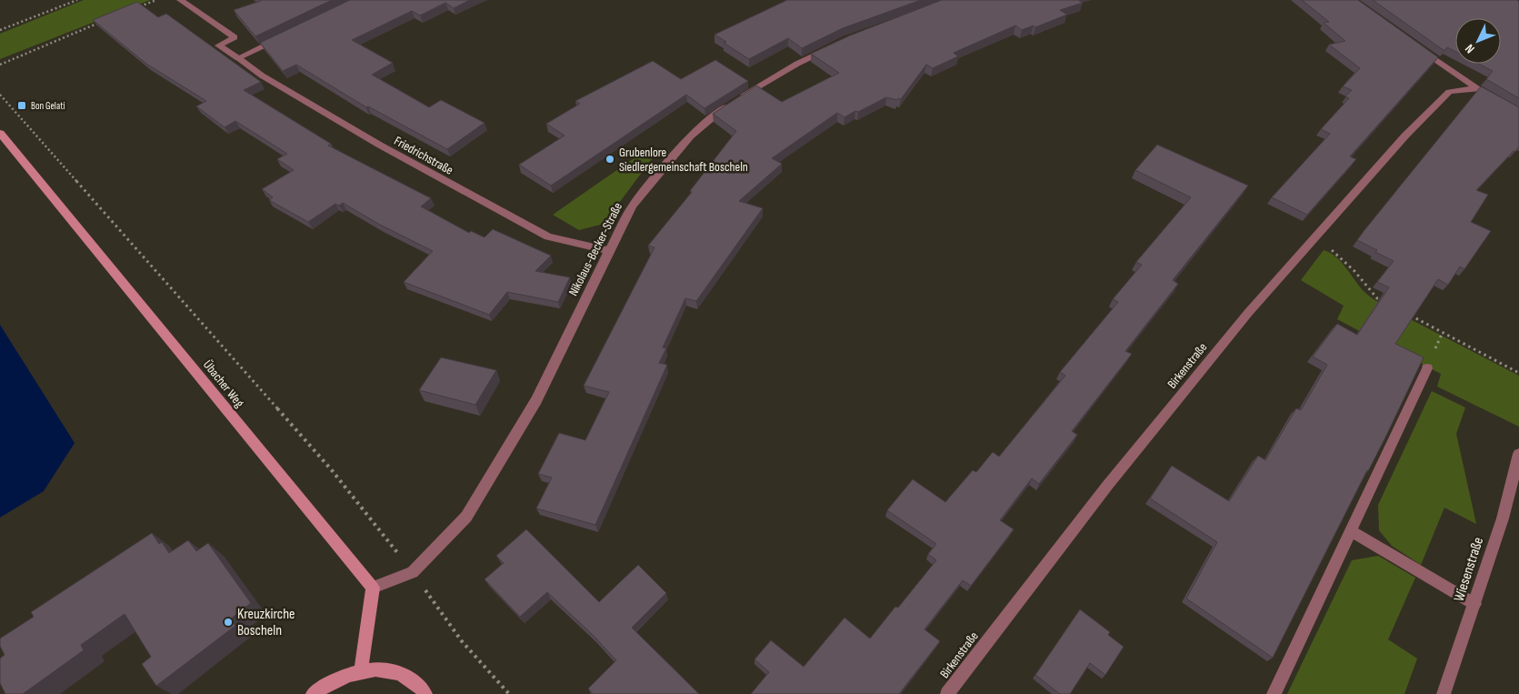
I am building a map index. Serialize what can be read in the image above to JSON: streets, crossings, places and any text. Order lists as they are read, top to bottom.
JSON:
{
  "streets": {
    "street": [
      "Friedrichstraße",
      "Nikolaus-Becker-Straße",
      "Birkenstraße",
      "Übacher Weg",
      "Wiesenstraße"
    ]
  },
  "crossings": [
    ["Friedrichstraße", "Nikolaus-Becker-Straße"],
    ["Nikolaus-Becker-Straße", "Übacher Weg"]
  ],
  "places": {
    "transit": ["Bon Gelati"],
    "other": ["Grubenlore Siedlergemeinschaft Boscheln", "Kreuzkirche Boscheln"]
  },
  "north": "bottom left"
}
